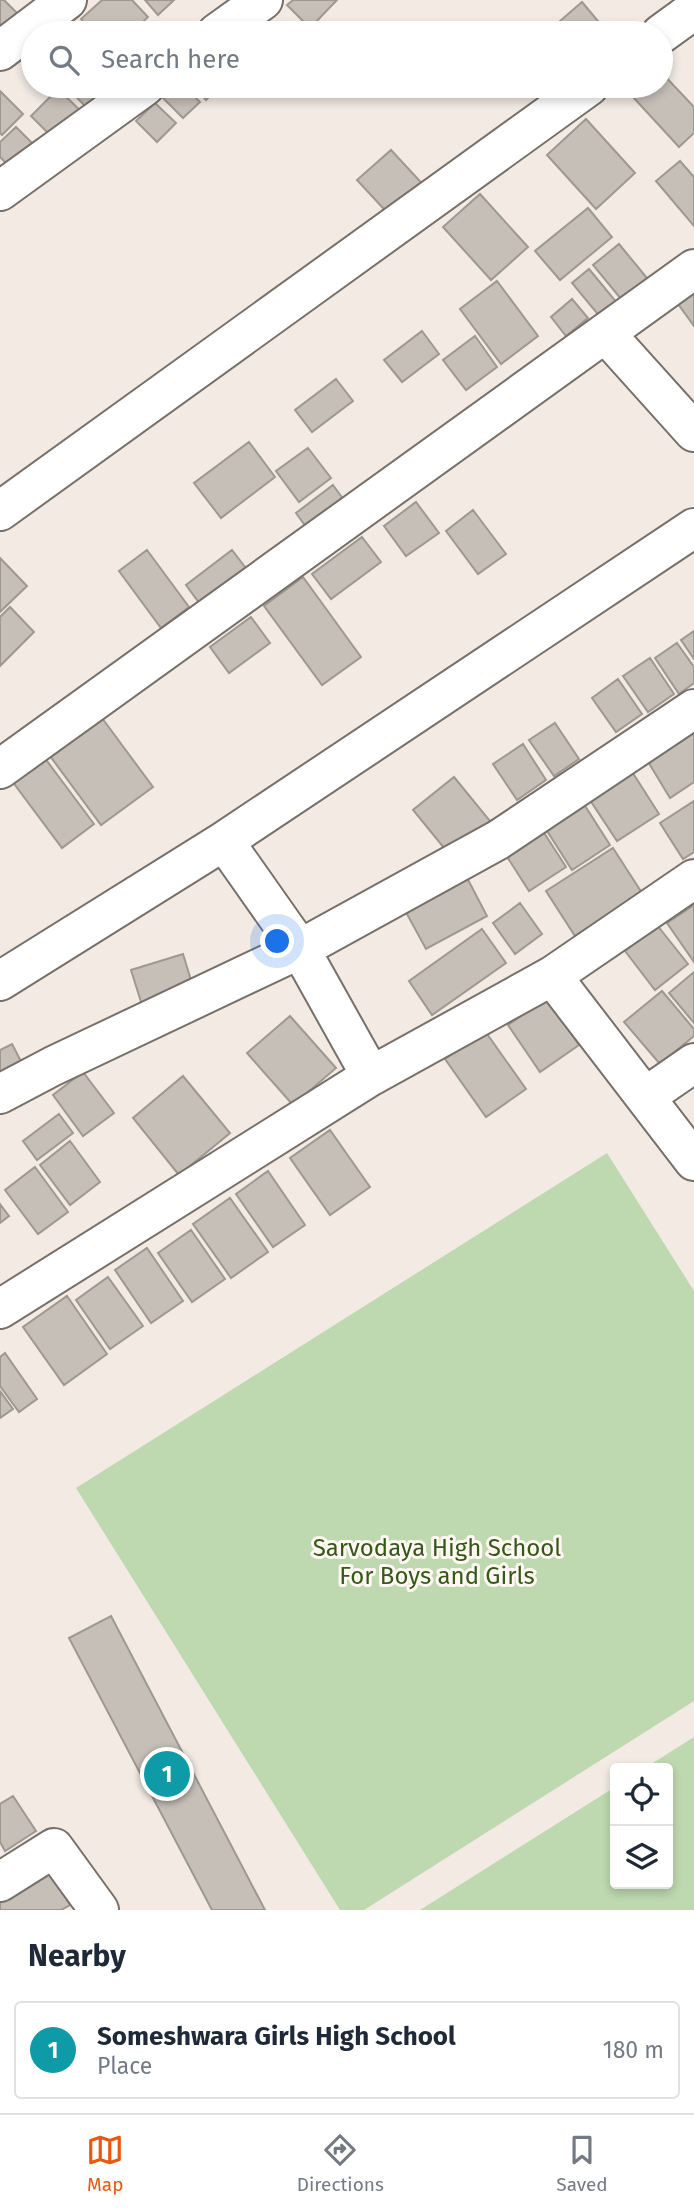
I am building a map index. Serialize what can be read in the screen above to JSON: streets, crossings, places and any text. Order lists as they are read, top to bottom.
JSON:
{
  "parks": ["Sarvodaya High School For Boys and Girls"],
  "page": {
    "search": "Search here",
    "pins": "1",
    "heading": "Nearby",
    "list": [
      {
        "mark": "1",
        "name": "Someshwara Girls High School",
        "note": "Place",
        "value": "180 m"
      }
    ],
    "nav": ["Map", "Directions", "Saved"]
  }
}
